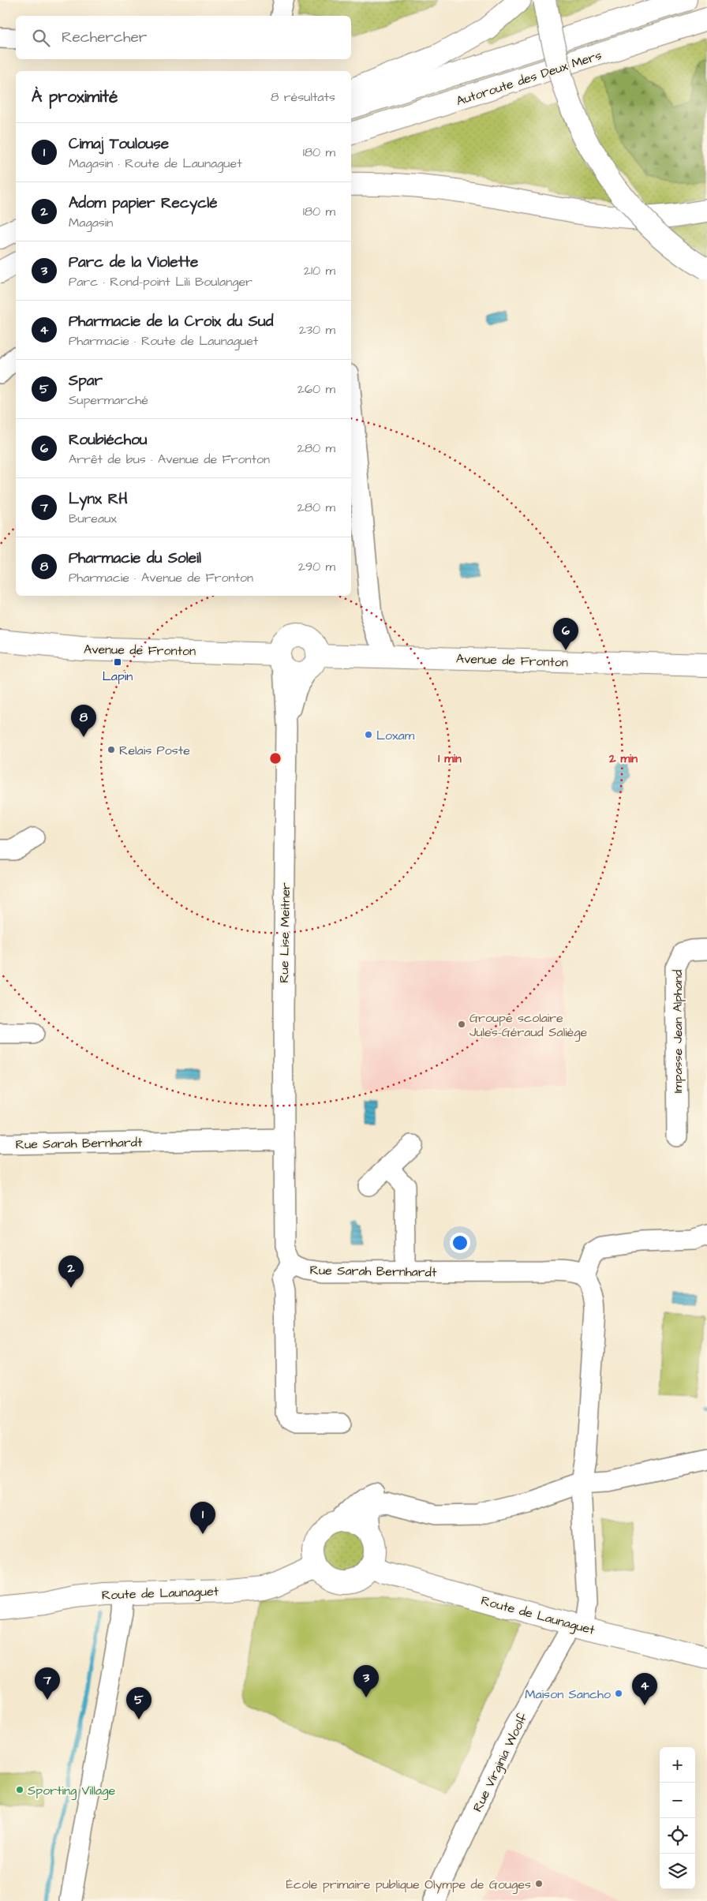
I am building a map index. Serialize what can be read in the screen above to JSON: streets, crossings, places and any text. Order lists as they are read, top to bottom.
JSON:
{
  "streets": {
    "main road": ["Autoroute des Deux Mers", "Avenue de Fronton", "Route de Launaguet"],
    "street": [
      "Rue Lise Meitner",
      "Impasse Jean Alphand",
      "Rue Sarah Bernhardt",
      "Rue Virginia Woolf"
    ]
  },
  "crossings": [
    ["Avenue de Fronton", "Rue Lise Meitner"],
    ["Rue Lise Meitner", "Rue Sarah Bernhardt"],
    ["Route de Launaguet", "Rue Virginia Woolf"]
  ],
  "places": {
    "transit": ["Lapin"],
    "other": [
      "Loxam",
      "Relais Poste",
      "Groupe scolaire Jules-Géraud Saliège",
      "Maison Sancho",
      "Sporting Village",
      "École primaire publique Olympe de Gouges"
    ]
  },
  "page": {
    "search": "Rechercher",
    "heading": ["À proximité", "8 résultats"],
    "list": [
      {
        "mark": "1",
        "name": "Cimaj Toulouse",
        "note": "Magasin · Route de Launaguet",
        "value": "180 m"
      },
      {
        "mark": "2",
        "name": "Adom papier Recyclé",
        "note": "Magasin",
        "value": "180 m"
      },
      {
        "mark": "3",
        "name": "Parc de la Violette",
        "note": "Parc · Rond-point Lili Boulanger",
        "value": "210 m"
      },
      {
        "mark": "4",
        "name": "Pharmacie de la Croix du Sud",
        "note": "Pharmacie · Route de Launaguet",
        "value": "230 m"
      },
      {
        "mark": "5",
        "name": "Spar",
        "note": "Supermarché",
        "value": "260 m"
      },
      {
        "mark": "6",
        "name": "Roubiéchou",
        "note": "Arrêt de bus · Avenue de Fronton",
        "value": "280 m"
      },
      {
        "mark": "7",
        "name": "Lynx RH",
        "note": "Bureaux",
        "value": "280 m"
      },
      {
        "mark": "8",
        "name": "Pharmacie du Soleil",
        "note": "Pharmacie · Avenue de Fronton",
        "value": "290 m"
      }
    ],
    "pins": [
      "6",
      "8",
      "2",
      "1",
      "3",
      "7",
      "4",
      "5"
    ],
    "map_buttons": ["+", "−"]
  },
  "rings": ["1 min", "2 min"]
}
